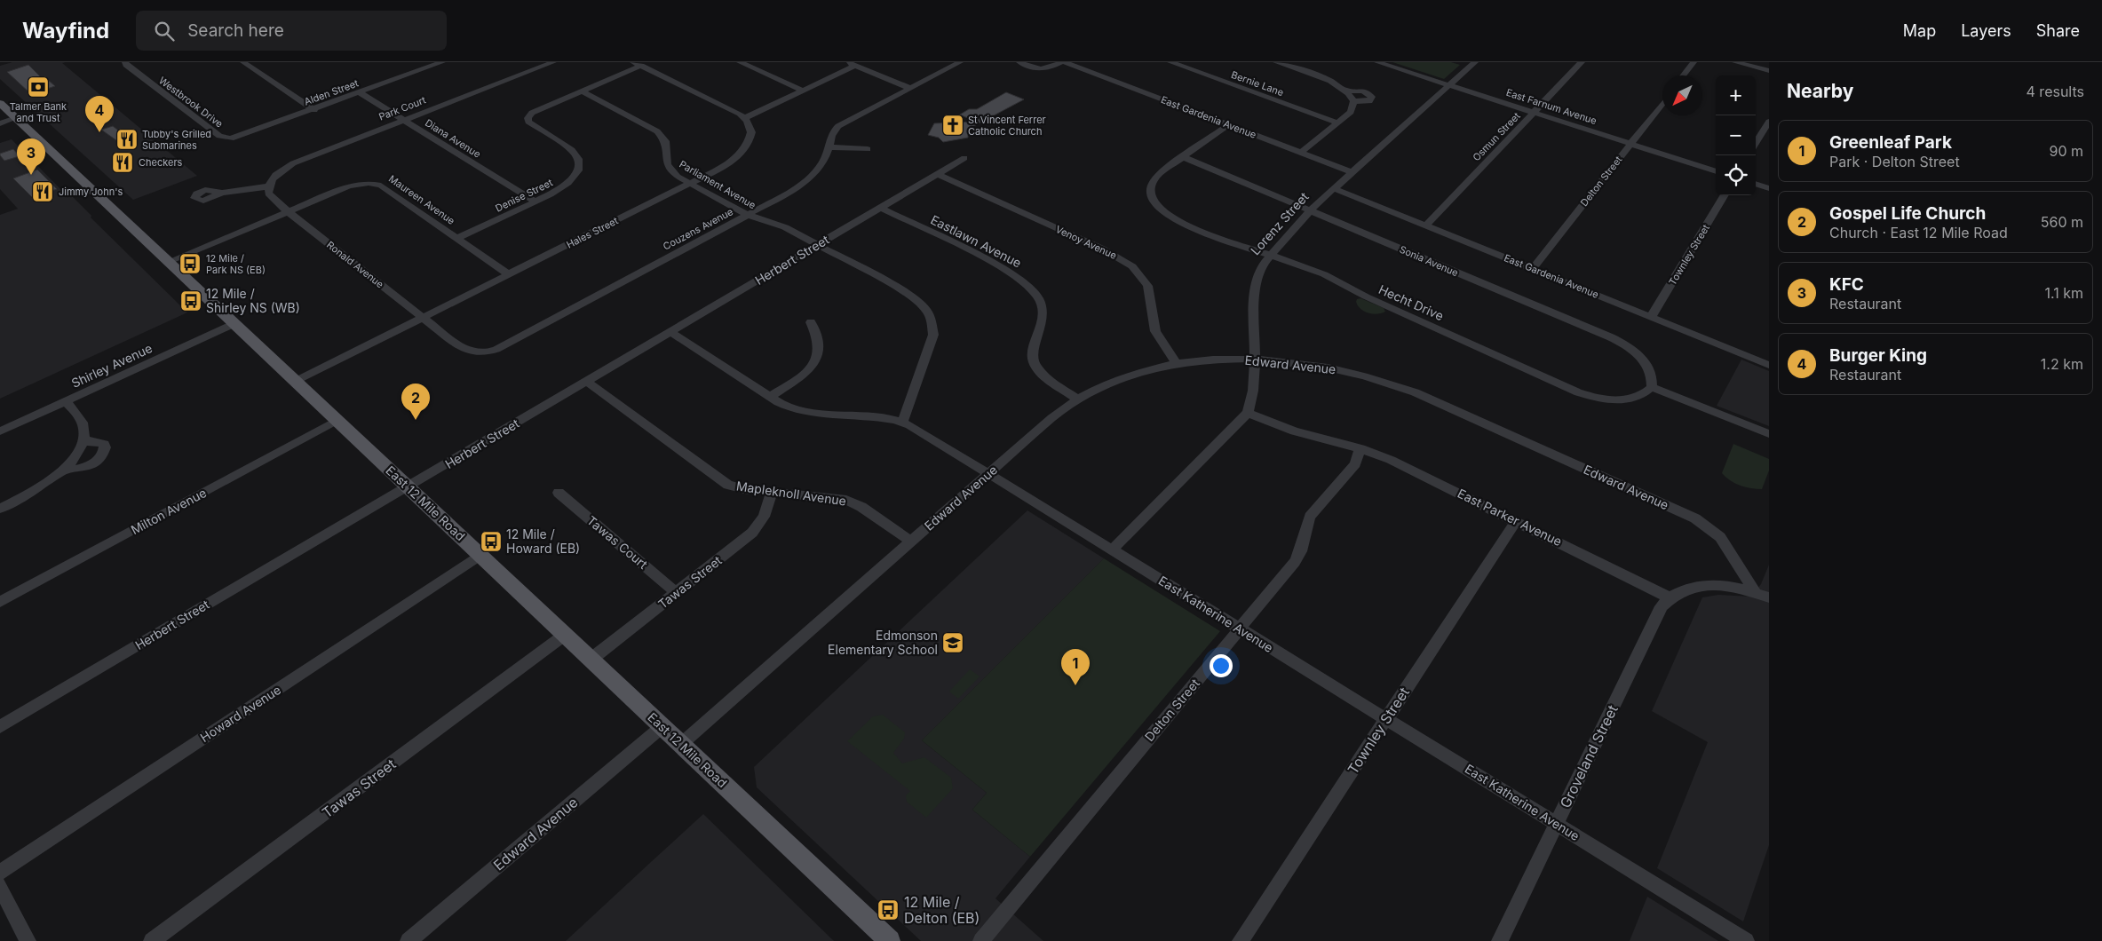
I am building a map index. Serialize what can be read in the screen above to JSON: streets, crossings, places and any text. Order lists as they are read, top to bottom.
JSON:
{
  "streets": {
    "main road": ["East 12 Mile Road"],
    "street": [
      "Bernie Lane",
      "Alden Street",
      "Westbrook Drive",
      "East Farnum Avenue",
      "Park Court",
      "East Gardenia Avenue",
      "Osmun Street",
      "Diana Avenue",
      "Delton Street",
      "Parliament Avenue",
      "Denise Street",
      "Maureen Avenue",
      "Lorenz Street",
      "Couzens Avenue",
      "Hales Street",
      "Eastlawn Avenue",
      "Venoy Avenue",
      "Townley Street",
      "Herbert Street",
      "Sonia Avenue",
      "Ronald Avenue",
      "Hecht Drive",
      "Edward Avenue",
      "Shirley Avenue",
      "Mapleknoll Avenue",
      "Milton Avenue",
      "East Parker Avenue",
      "Tawas Court",
      "Tawas Street",
      "East Katherine Avenue",
      "Howard Avenue",
      "Groveland Street"
    ]
  },
  "crossings": [
    ["Alden Street", "Westbrook Drive"],
    ["Alden Street", "Diana Avenue"],
    ["East Farnum Avenue", "Osmun Street"],
    ["East Farnum Avenue", "Delton Street"],
    ["East Farnum Avenue", "Lorenz Street"],
    ["Park Court", "Diana Avenue"],
    ["East Gardenia Avenue", "Osmun Street"],
    ["East Gardenia Avenue", "Delton Street"],
    ["East Gardenia Avenue", "Lorenz Street"],
    ["East Gardenia Avenue", "Townley Street"],
    ["East Gardenia Avenue", "Hecht Drive"],
    ["Diana Avenue", "Denise Street"],
    ["Delton Street", "East Parker Avenue"],
    ["Delton Street", "East Katherine Avenue"],
    ["Parliament Avenue", "Denise Street"],
    ["Parliament Avenue", "Couzens Avenue"],
    ["Parliament Avenue", "Hales Street"],
    ["Parliament Avenue", "Herbert Street"],
    ["Parliament Avenue", "East Katherine Avenue"],
    ["Denise Street", "Maureen Avenue"],
    ["Maureen Avenue", "Hales Street"],
    ["Maureen Avenue", "Ronald Avenue"],
    ["Lorenz Street", "Sonia Avenue"],
    ["Lorenz Street", "Hecht Drive"],
    ["Lorenz Street", "Edward Avenue"],
    ["Lorenz Street", "East Parker Avenue"],
    ["Couzens Avenue", "Hales Street"],
    ["Couzens Avenue", "Ronald Avenue"],
    ["Hales Street", "Ronald Avenue"],
    ["Hales Street", "East 12 Mile Road"],
    ["Eastlawn Avenue", "Herbert Street"],
    ["Eastlawn Avenue", "Edward Avenue"],
    ["Venoy Avenue", "Herbert Street"],
    ["Venoy Avenue", "Edward Avenue"],
    ["Townley Street", "East Parker Avenue"],
    ["Townley Street", "East Katherine Avenue"],
    ["Herbert Street", "Mapleknoll Avenue"],
    ["Herbert Street", "East 12 Mile Road"],
    ["Herbert Street", "East Katherine Avenue"],
    ["Sonia Avenue", "Hecht Drive"],
    ["Edward Avenue", "Mapleknoll Avenue"],
    ["Edward Avenue", "East 12 Mile Road"],
    ["Edward Avenue", "East Katherine Avenue"],
    ["Shirley Avenue", "East 12 Mile Road"],
    ["Mapleknoll Avenue", "Tawas Street"],
    ["East 12 Mile Road", "Milton Avenue"],
    ["East 12 Mile Road", "Tawas Street"],
    ["East 12 Mile Road", "Howard Avenue"],
    ["East Parker Avenue", "Groveland Street"],
    ["Tawas Court", "Tawas Street"],
    ["East Katherine Avenue", "Groveland Street"]
  ],
  "places": {
    "bank": ["Talmer Bank and Trust"],
    "church": ["St Vincent Ferrer Catholic Church"],
    "restaurant": ["Tubby's Grilled Submarines", "Checkers", "Jimmy John's"],
    "bus stop": [
      "12 Mile / Park NS (EB)",
      "12 Mile / Shirley NS (WB)",
      "12 Mile / Howard (EB)",
      "12 Mile / Delton (EB)"
    ],
    "school or university": ["Edmonson Elementary School"]
  },
  "north": "bottom left",
  "page": {
    "header": "Wayfind",
    "search": "Search here",
    "nav": ["Map", "Layers", "Share"],
    "heading": ["Nearby", "4 results"],
    "map_buttons": ["+", "−"],
    "pins": [
      "4",
      "3",
      "2",
      "1"
    ],
    "list": [
      {
        "mark": "1",
        "name": "Greenleaf Park",
        "note": "Park · Delton Street",
        "value": "90 m"
      },
      {
        "mark": "2",
        "name": "Gospel Life Church",
        "note": "Church · East 12 Mile Road",
        "value": "560 m"
      },
      {
        "mark": "3",
        "name": "KFC",
        "note": "Restaurant",
        "value": "1.1 km"
      },
      {
        "mark": "4",
        "name": "Burger King",
        "note": "Restaurant",
        "value": "1.2 km"
      }
    ]
  }
}
